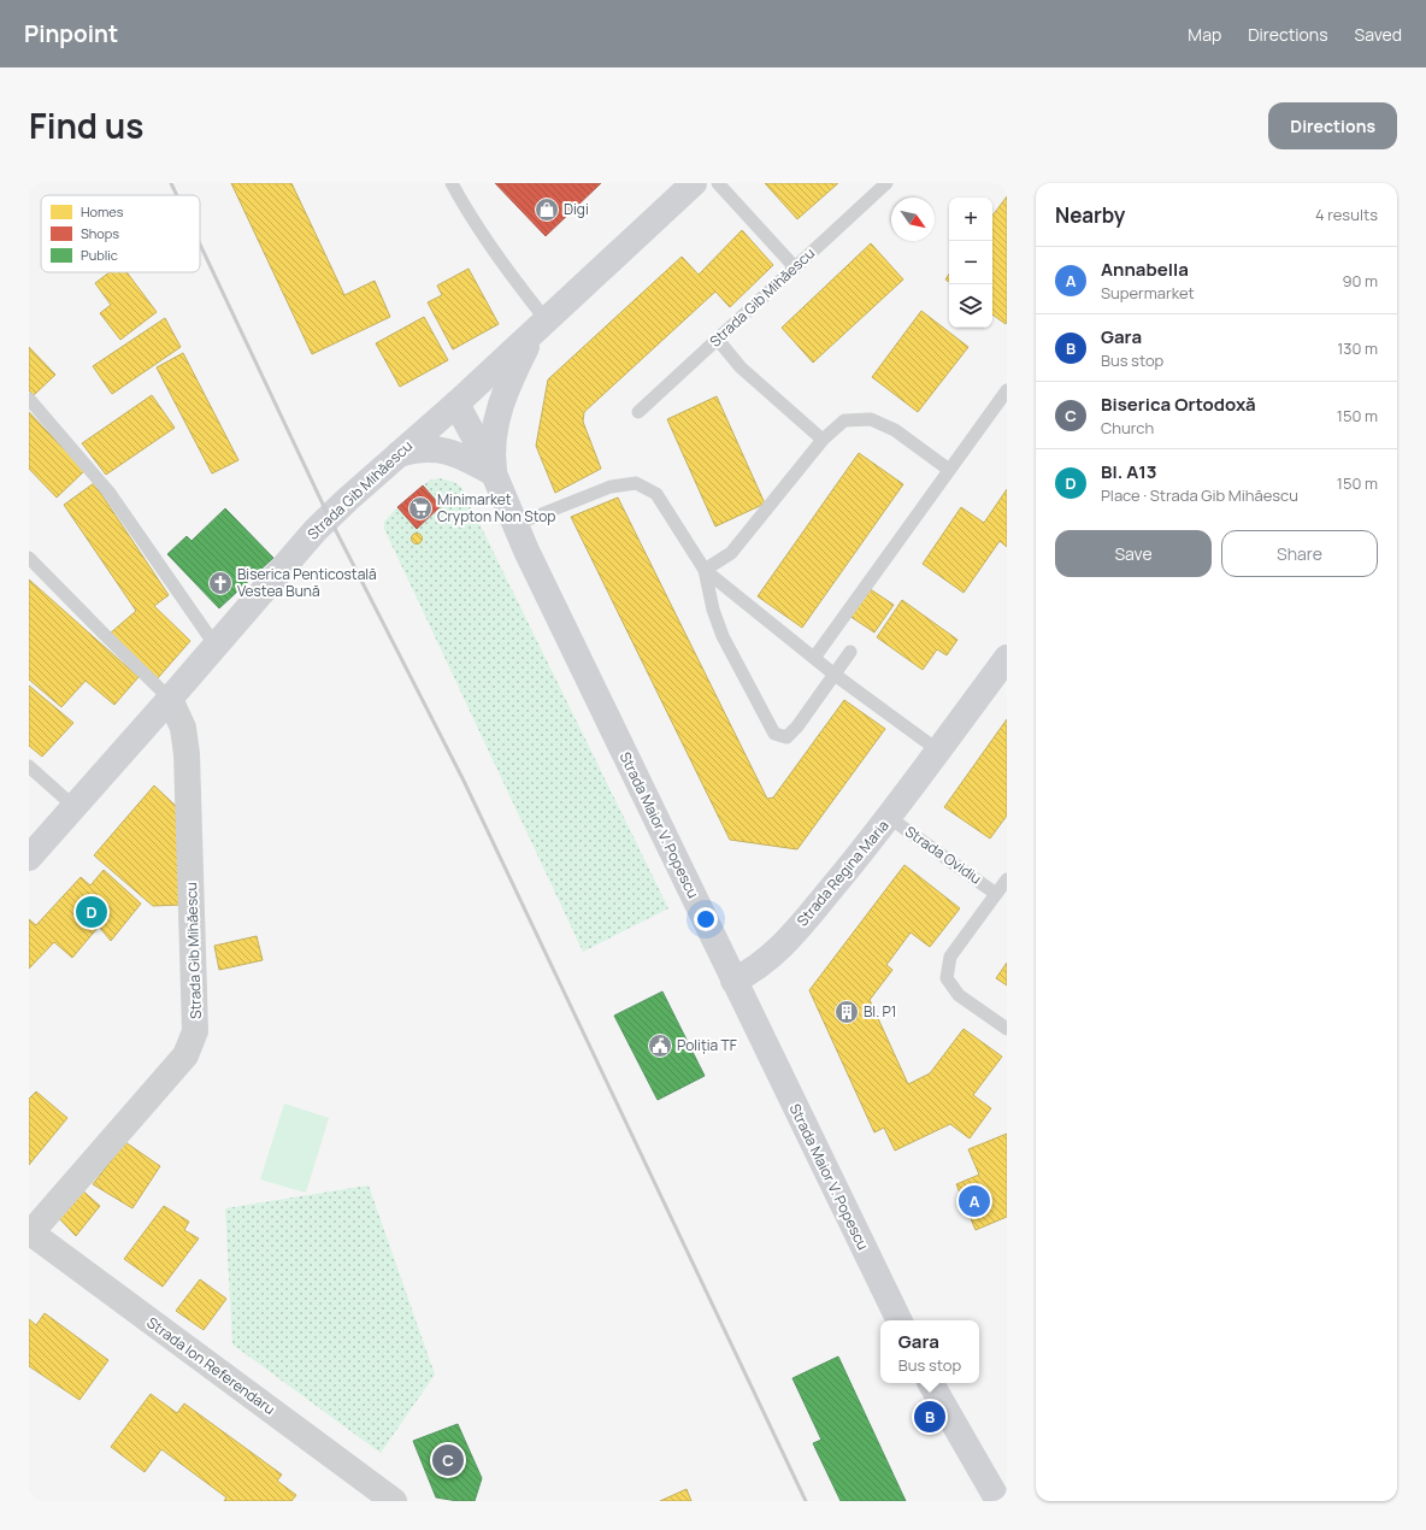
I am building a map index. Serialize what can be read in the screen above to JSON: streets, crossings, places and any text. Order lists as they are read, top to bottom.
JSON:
{
  "streets": {
    "main road": ["Strada Gib Mihăescu", "Strada Maior V. Popescu", "Strada Regina Maria"],
    "street": ["Strada Ion Referendaru"],
    "lane": ["Strada Ovidiu"]
  },
  "crossings": [
    ["Strada Gib Mihăescu", "Strada Maior V. Popescu"],
    ["Strada Gib Mihăescu", "Strada Ion Referendaru"],
    ["Strada Maior V. Popescu", "Strada Regina Maria"],
    ["Strada Ovidiu", "Strada Regina Maria"]
  ],
  "places": {
    "shop": ["Digi"],
    "supermarket": ["Minimarket Crypton Non Stop"],
    "church": ["Biserica Penticostală Vestea Bună"],
    "building": ["Bl. P1"],
    "public building": ["Poliția TF"]
  },
  "legend": ["Homes", "Shops", "Public"],
  "north": "bottom right",
  "page": {
    "header": "Pinpoint",
    "nav": ["Map", "Directions", "Saved"],
    "title": "Find us",
    "buttons": [
      "Directions",
      ["Save", "Share"]
    ],
    "heading": ["Nearby", "4 results"],
    "map_buttons": ["+", "−"],
    "list": [
      {
        "mark": "A",
        "name": "Annabella",
        "note": "Supermarket",
        "value": "90 m"
      },
      {
        "mark": "B",
        "name": "Gara",
        "note": "Bus stop",
        "value": "130 m"
      },
      {
        "mark": "C",
        "name": "Biserica Ortodoxă",
        "note": "Church",
        "value": "150 m"
      },
      {
        "mark": "D",
        "name": "Bl. A13",
        "note": "Place · Strada Gib Mihăescu",
        "value": "150 m"
      }
    ],
    "pins": [
      "D",
      "A",
      "B",
      "C"
    ],
    "popup": ["Gara", "Bus stop"]
  }
}
